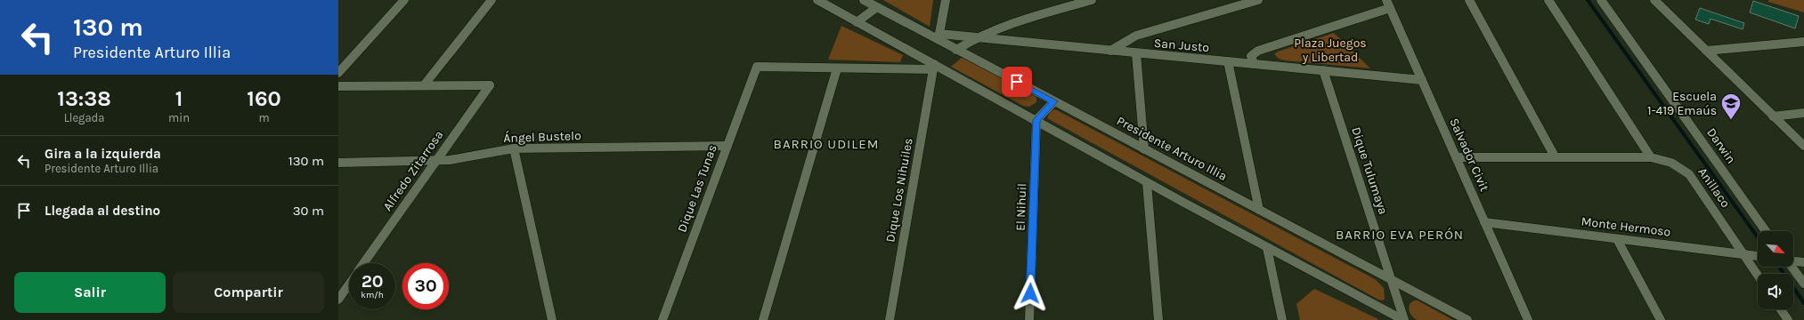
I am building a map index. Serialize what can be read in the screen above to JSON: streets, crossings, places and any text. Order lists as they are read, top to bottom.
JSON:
{
  "streets": {
    "street": [
      "San Justo",
      "Ángel Bustelo",
      "Darwin",
      "Presidente Arturo Illia",
      "Salvador Civit",
      "Alfredo Zitarrosa",
      "Dique Tulumaya",
      "Anillaco",
      "Dique Las Tunas",
      "Dique Los Nihuiles",
      "El Nihuil",
      "Monte Hermoso"
    ]
  },
  "crossings": [
    ["San Justo", "Presidente Arturo Illia"],
    ["San Justo", "Salvador Civit"],
    ["San Justo", "Dique Tulumaya"],
    ["Ángel Bustelo", "Alfredo Zitarrosa"],
    ["Ángel Bustelo", "Dique Las Tunas"],
    ["Presidente Arturo Illia", "Dique Tulumaya"],
    ["Salvador Civit", "Anillaco"],
    ["Salvador Civit", "Monte Hermoso"],
    ["Anillaco", "Monte Hermoso"]
  ],
  "districts": ["BARRIO UDILEM", "BARRIO EVA PERÓN"],
  "parks": ["Plaza Juegos y Libertad"],
  "places": {
    "school or university": ["Escuela 1-419 Emaús"]
  },
  "north": "bottom right",
  "page": {
    "turn": ["130 m", "Presidente Arturo Illia"],
    "eta": [
      "13:38",
      "Llegada",
      "1",
      "min",
      "160",
      "m"
    ],
    "list": [
      {
        "name": "Gira a la izquierda",
        "note": "Presidente Arturo Illia",
        "value": "130 m"
      },
      {
        "name": "Llegada al destino",
        "value": "30 m"
      }
    ],
    "speed": "20 km/h",
    "limit": "30",
    "buttons": ["Salir", "Compartir"]
  }
}
